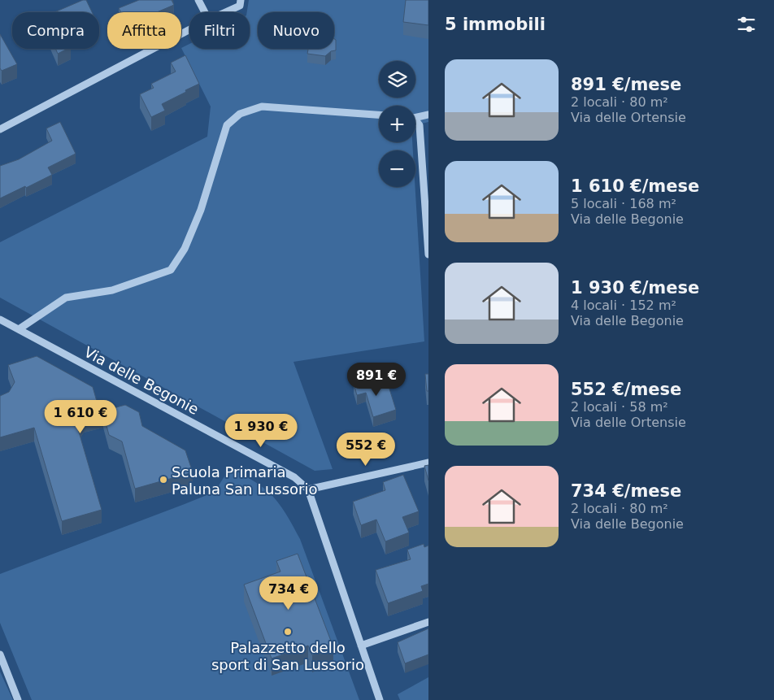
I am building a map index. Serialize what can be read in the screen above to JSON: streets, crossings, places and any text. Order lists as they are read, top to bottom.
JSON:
{
  "streets": {
    "street": ["Via delle Begonie"]
  },
  "places": ["Scuola Primaria Paluna San Lussorio", "Palazzetto dello sport di San Lussorio"],
  "page": {
    "heading": "5 immobili",
    "chip": [
      "Compra",
      "Affitta",
      "Filtri",
      "Nuovo"
    ],
    "list": [
      {
        "name": "891 €/mese",
        "note": "2 locali · 80 m² · Via delle Ortensie"
      },
      {
        "name": "1 610 €/mese",
        "note": "5 locali · 168 m² · Via delle Begonie"
      },
      {
        "name": "1 930 €/mese",
        "note": "4 locali · 152 m² · Via delle Begonie"
      },
      {
        "name": "552 €/mese",
        "note": "2 locali · 58 m² · Via delle Ortensie"
      },
      {
        "name": "734 €/mese",
        "note": "2 locali · 80 m² · Via delle Begonie"
      }
    ],
    "map_buttons": ["+", "−"],
    "price": [
      "891 €",
      "1 610 €",
      "1 930 €",
      "552 €",
      "734 €"
    ]
  }
}
